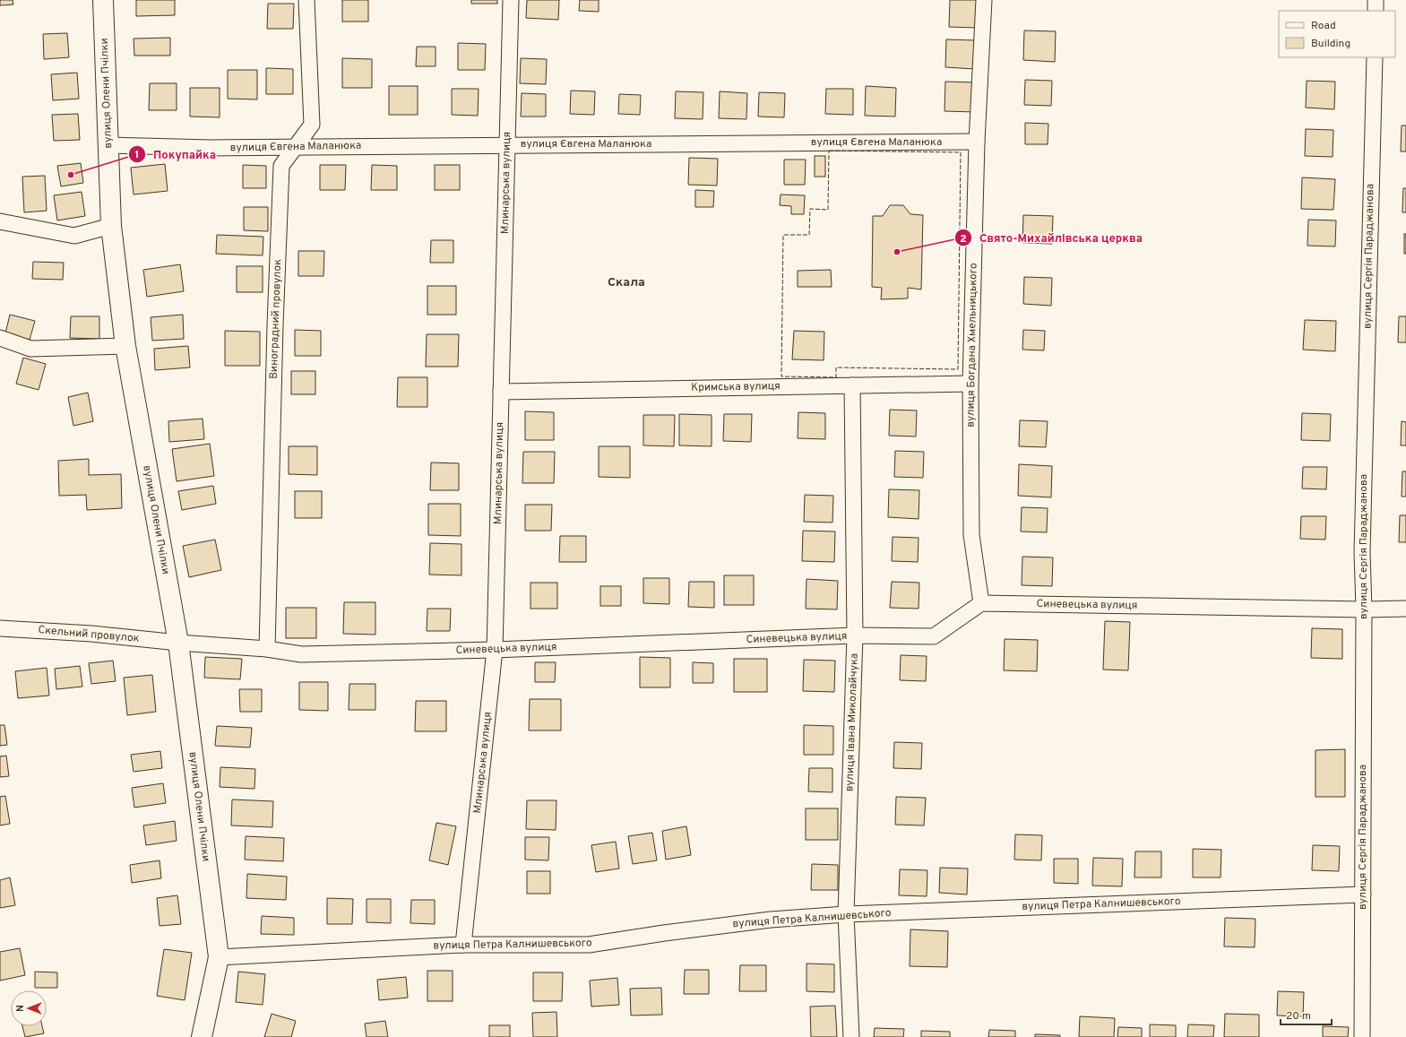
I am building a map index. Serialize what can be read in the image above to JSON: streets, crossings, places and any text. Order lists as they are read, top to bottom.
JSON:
{
  "streets": {
    "street": [
      "вулиця Олени Пчілки",
      "вулиця Євгена Маланюка",
      "Млинарська вулиця",
      "вулиця Сергія Параджанова",
      "Виноградний провулок",
      "вулиця Богдана Хмельницького",
      "Кримська вулиця",
      "Синевецька вулиця",
      "Скельний провулок",
      "вулиця Івана Миколайчука",
      "вулиця Петра Калнишевського"
    ]
  },
  "crossings": [
    ["вулиця Олени Пчілки", "вулиця Євгена Маланюка"],
    ["вулиця Олени Пчілки", "Синевецька вулиця"],
    ["вулиця Олени Пчілки", "Скельний провулок"],
    ["вулиця Олени Пчілки", "вулиця Петра Калнишевського"],
    ["вулиця Євгена Маланюка", "Млинарська вулиця"],
    ["вулиця Євгена Маланюка", "Виноградний провулок"],
    ["вулиця Євгена Маланюка", "вулиця Богдана Хмельницького"],
    ["Млинарська вулиця", "Кримська вулиця"],
    ["Млинарська вулиця", "Синевецька вулиця"],
    ["Млинарська вулиця", "вулиця Петра Калнишевського"],
    ["вулиця Сергія Параджанова", "Синевецька вулиця"],
    ["вулиця Сергія Параджанова", "вулиця Петра Калнишевського"],
    ["Виноградний провулок", "Синевецька вулиця"],
    ["вулиця Богдана Хмельницького", "Кримська вулиця"],
    ["вулиця Богдана Хмельницького", "Синевецька вулиця"],
    ["Кримська вулиця", "вулиця Івана Миколайчука"],
    ["Синевецька вулиця", "Скельний провулок"],
    ["Синевецька вулиця", "вулиця Івана Миколайчука"],
    ["вулиця Івана Миколайчука", "вулиця Петра Калнишевського"]
  ],
  "districts": ["Скала"],
  "places": ["Покупайка", "Свято-Михайлівська церква"],
  "legend": ["Road", "Building"],
  "scale_bar": "20 m",
  "north": "left"
}
